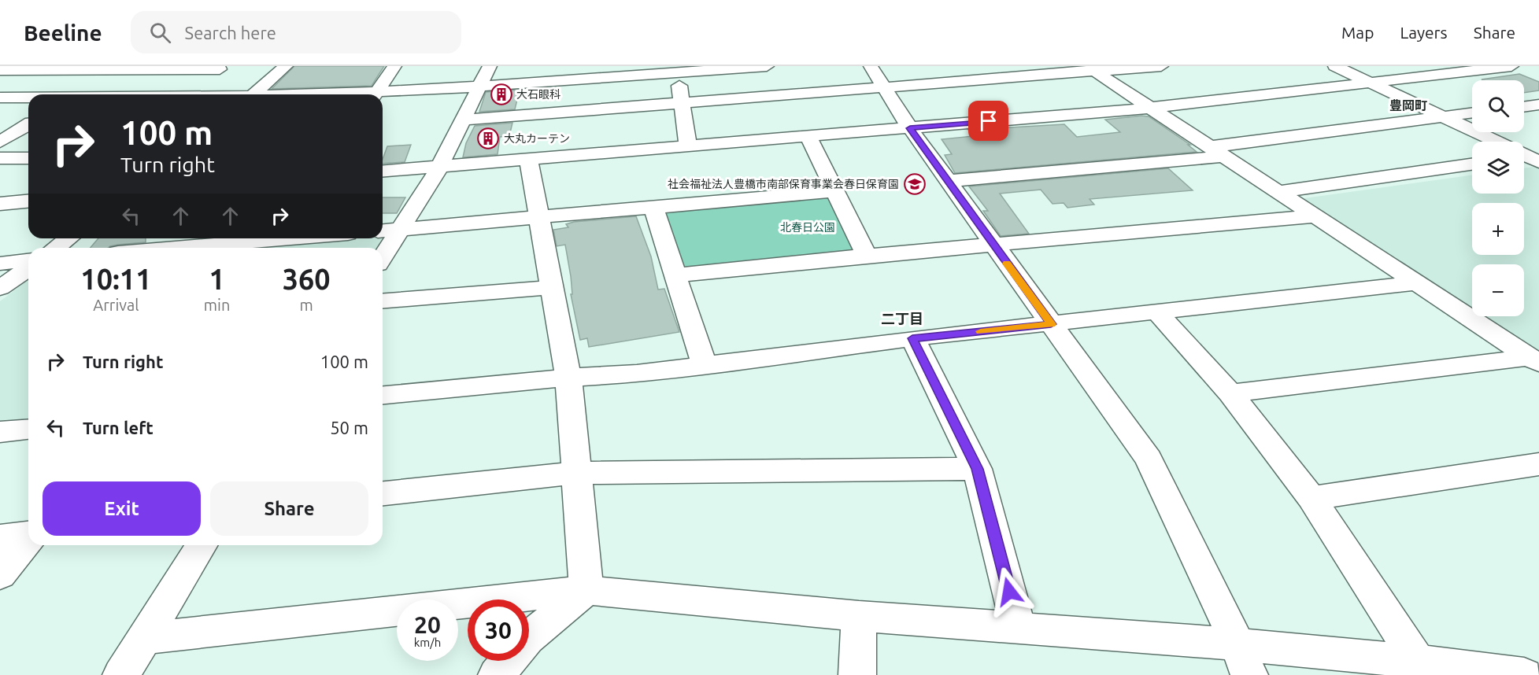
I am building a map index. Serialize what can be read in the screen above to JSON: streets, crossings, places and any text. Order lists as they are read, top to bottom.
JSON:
{
  "districts": ["豊岡町", "二丁目"],
  "parks": ["北春日公園"],
  "places": {
    "building": ["大石眼科", "大丸カーテン"],
    "school or university": ["社会福祉法人豊橋市南部保育事業会春日保育園"]
  },
  "page": {
    "header": "Beeline",
    "search": "Search here",
    "nav": ["Map", "Layers", "Share"],
    "map_buttons": ["+", "−"],
    "turn": ["100 m", "Turn right"],
    "eta": [
      "10:11",
      "Arrival",
      "1",
      "min",
      "360",
      "m"
    ],
    "list": [
      {
        "name": "Turn right",
        "value": "100 m"
      },
      {
        "name": "Turn left",
        "value": "50 m"
      }
    ],
    "buttons": ["Exit", "Share"],
    "speed": "20 km/h",
    "limit": "30"
  }
}
